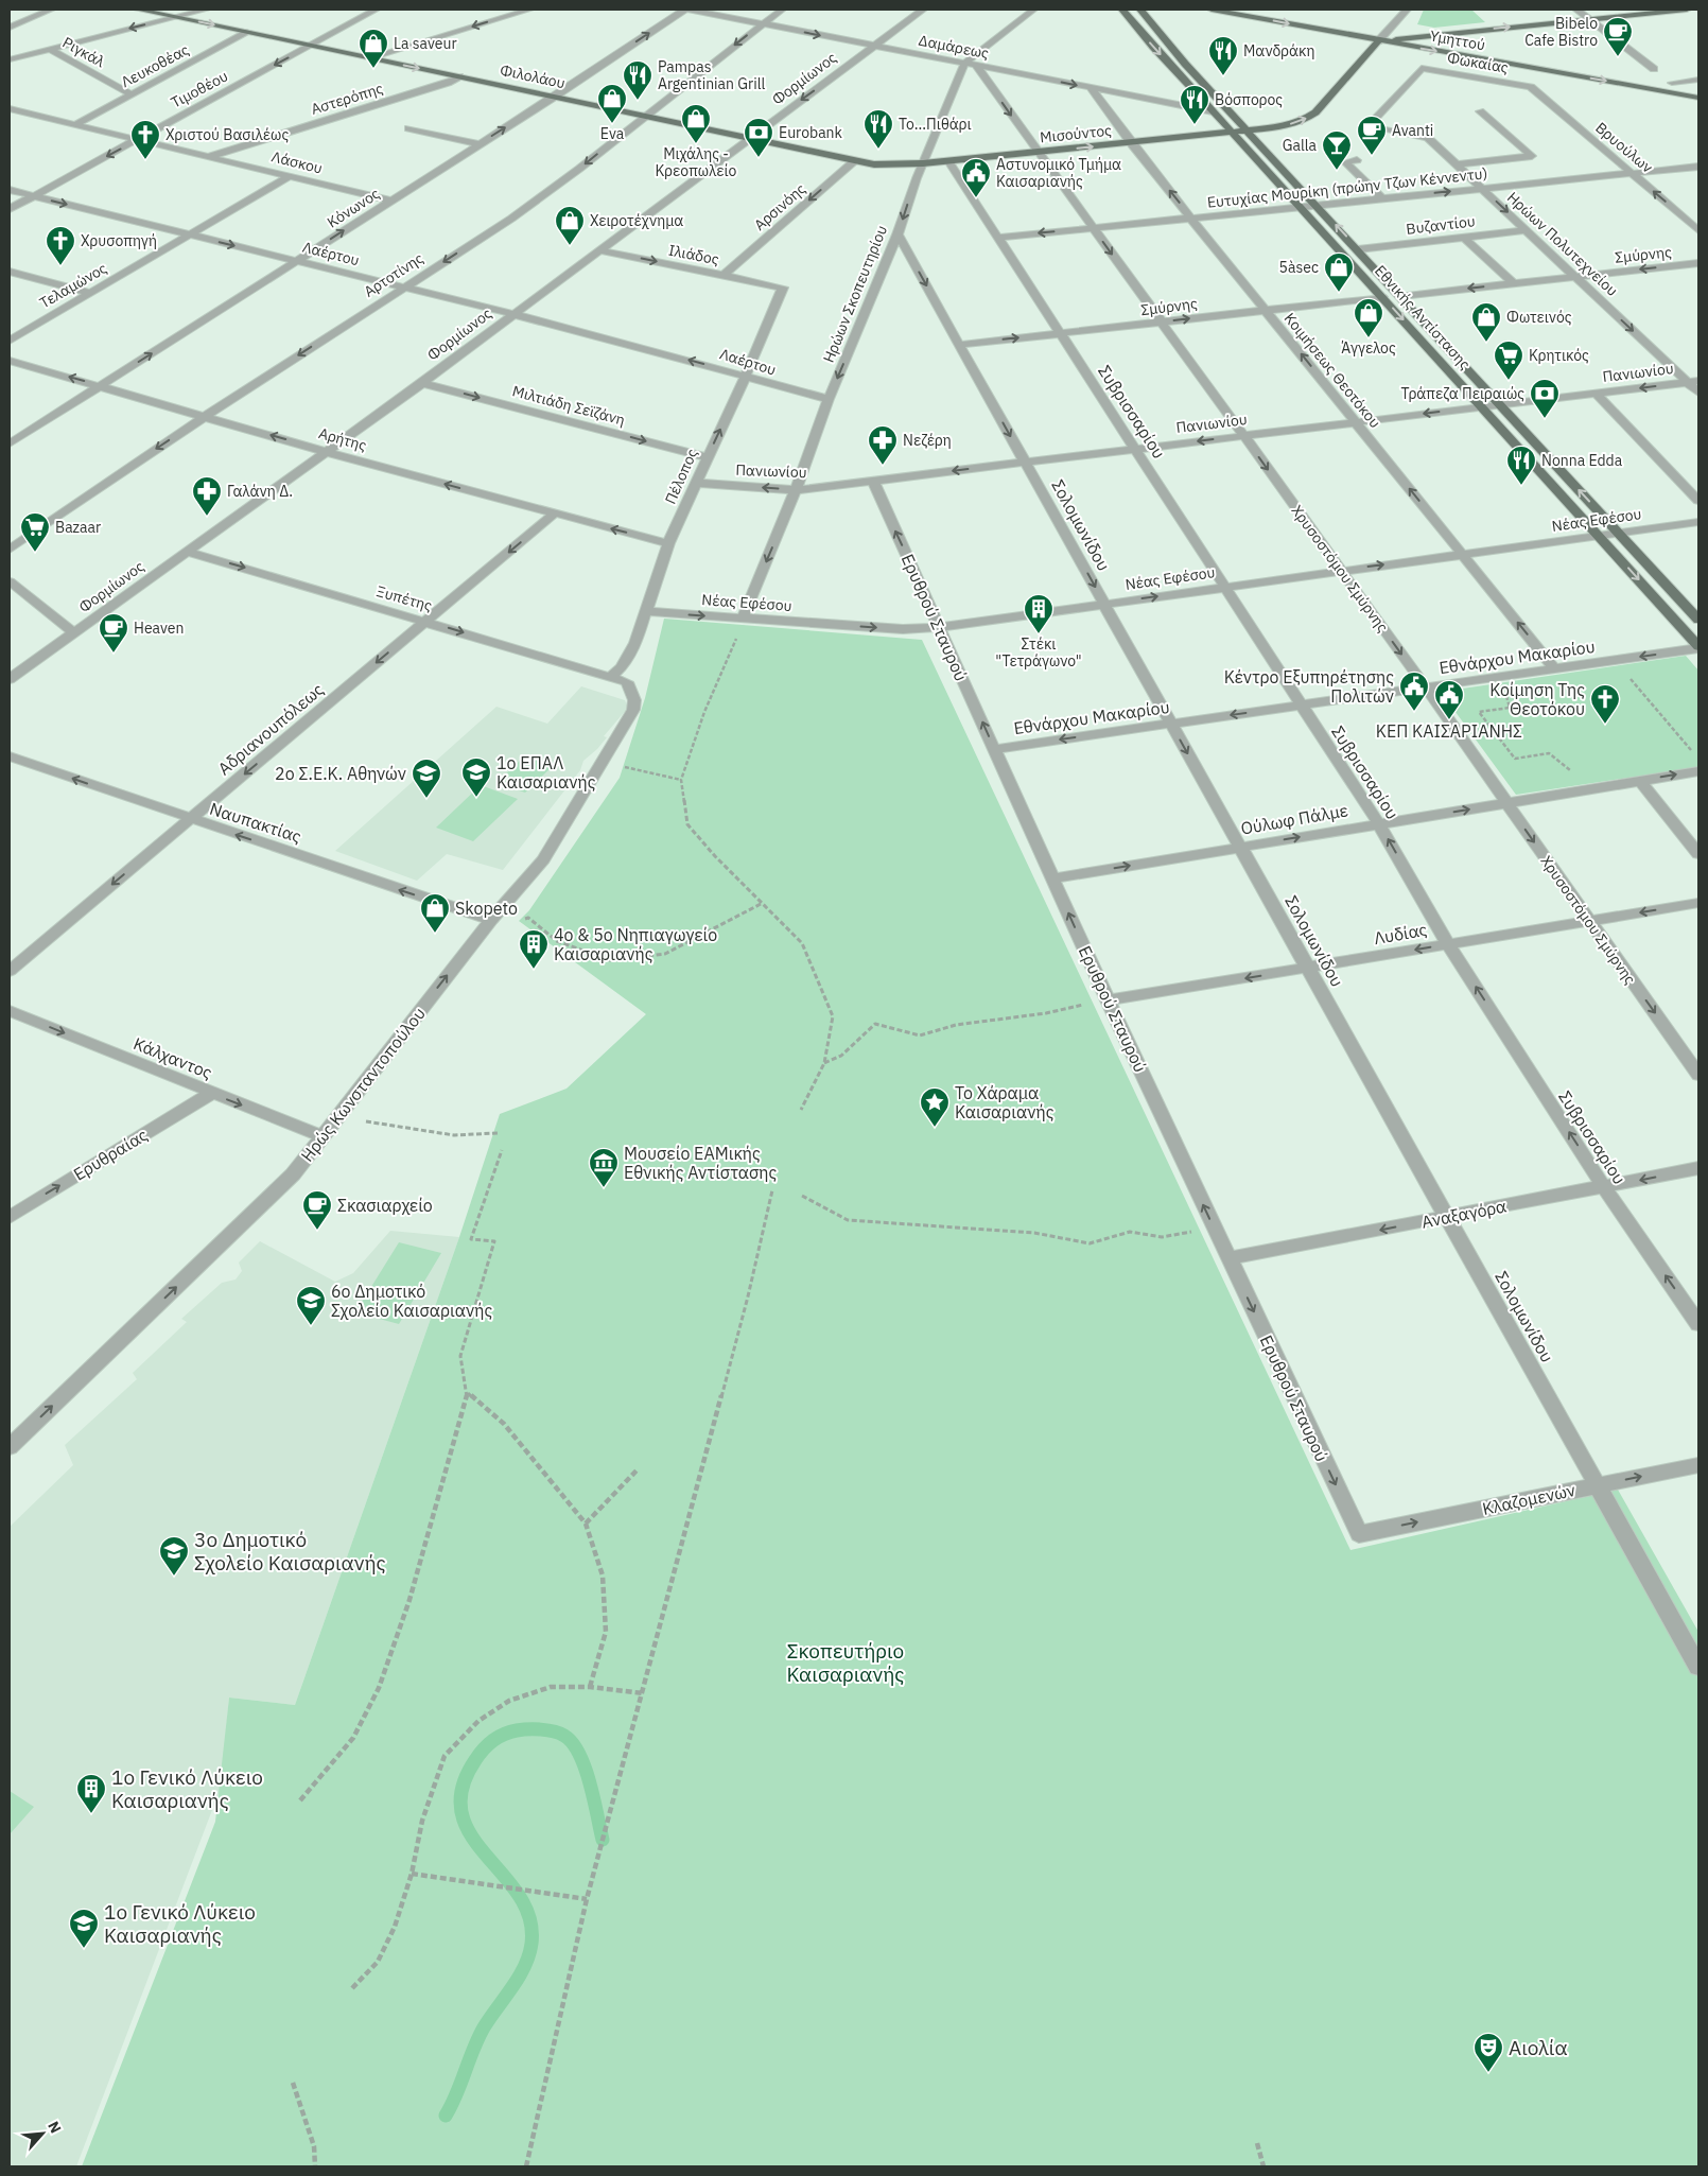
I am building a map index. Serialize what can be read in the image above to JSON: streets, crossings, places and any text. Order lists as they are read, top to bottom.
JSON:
{
  "streets": {
    "main road": [
      "Υμηττού",
      "Φιλολάου",
      "Μισούντος",
      "Εθνικής Αντίστασης"
    ],
    "street": [
      "Δαμάρεως",
      "Ριγκάλ",
      "Φωκαίας",
      "Λευκοθέας",
      "Φορμίωνος",
      "Τιμοθέου",
      "Αστερόπης",
      "Βρυούλων",
      "Λάσκου",
      "Ευτυχίας Μουρίκη (πρώην Τζων Κέννεντυ)",
      "Αρσινόης",
      "Κόνωνος",
      "Βυζαντίου",
      "Ηρώων Πολυτεχνείου",
      "Λαέρτου",
      "Ιλιάδος",
      "Σμύρνης",
      "Αρτοτίνης",
      "Τελαμώνος",
      "Ηρώων Σκοπευτηρίου",
      "Κοιμήσεως Θεοτόκου",
      "Πανιωνίου",
      "Μιλτιάδη Σεϊζάνη",
      "Συβρισσαρίου",
      "Αρήτης",
      "Πέλοπος",
      "Νέας Εφέσου",
      "Σολομωνίδου",
      "Χρυσοστόμου Σμύρνης",
      "Ξυπέτης",
      "Ερυθρού Σταυρού",
      "Εθνάρχου Μακαρίου",
      "Αδριανουπόλεως",
      "Ούλωφ Πάλμε",
      "Ναυπακτίας",
      "Λυδίας",
      "Κάλχαντος",
      "Ηρώς Κωνσταντοπούλου",
      "Ερυθραίας",
      "Αναξαγόρα",
      "Κλαζομενών"
    ]
  },
  "crossings": [
    ["Υμηττού", "Μισούντος"],
    ["Δαμάρεως", "Φορμίωνος"],
    ["Δαμάρεως", "Αρτοτίνης"],
    ["Δαμάρεως", "Ηρώων Σκοπευτηρίου"],
    ["Δαμάρεως", "Εθνικής Αντίστασης"],
    ["Δαμάρεως", "Κοιμήσεως Θεοτόκου"],
    ["Δαμάρεως", "Χρυσοστόμου Σμύρνης"],
    ["Ριγκάλ", "Λευκοθέας"],
    ["Φωκαίας", "Βρυούλων"],
    ["Φωκαίας", "Ηρώων Πολυτεχνείου"],
    ["Λευκοθέας", "Φιλολάου"],
    ["Λευκοθέας", "Λάσκου"],
    ["Φιλολάου", "Φορμίωνος"],
    ["Φιλολάου", "Τιμοθέου"],
    ["Φιλολάου", "Αστερόπης"],
    ["Φιλολάου", "Μισούντος"],
    ["Φιλολάου", "Αρσινόης"],
    ["Φιλολάου", "Κόνωνος"],
    ["Φιλολάου", "Αρτοτίνης"],
    ["Φιλολάου", "Ηρώων Σκοπευτηρίου"],
    ["Φορμίωνος", "Λαέρτου"],
    ["Φορμίωνος", "Ιλιάδος"],
    ["Φορμίωνος", "Μιλτιάδη Σεϊζάνη"],
    ["Φορμίωνος", "Αρήτης"],
    ["Φορμίωνος", "Ξυπέτης"],
    ["Τιμοθέου", "Λάσκου"],
    ["Τιμοθέου", "Λαέρτου"],
    ["Αστερόπης", "Λάσκου"],
    ["Μισούντος", "Ηρώων Σκοπευτηρίου"],
    ["Μισούντος", "Εθνικής Αντίστασης"],
    ["Μισούντος", "Κοιμήσεως Θεοτόκου"],
    ["Μισούντος", "Συβρισσαρίου"],
    ["Μισούντος", "Χρυσοστόμου Σμύρνης"],
    ["Βρυούλων", "Ευτυχίας Μουρίκη (πρώην Τζων Κέννεντυ)"],
    ["Λάσκου", "Κόνωνος"],
    ["Λάσκου", "Τελαμώνος"],
    ["Ευτυχίας Μουρίκη (πρώην Τζων Κέννεντυ)", "Ηρώων Πολυτεχνείου"],
    ["Ευτυχίας Μουρίκη (πρώην Τζων Κέννεντυ)", "Εθνικής Αντίστασης"],
    ["Ευτυχίας Μουρίκη (πρώην Τζων Κέννεντυ)", "Κοιμήσεως Θεοτόκου"],
    ["Ευτυχίας Μουρίκη (πρώην Τζων Κέννεντυ)", "Συβρισσαρίου"],
    ["Ευτυχίας Μουρίκη (πρώην Τζων Κέννεντυ)", "Χρυσοστόμου Σμύρνης"],
    ["Αρσινόης", "Ιλιάδος"],
    ["Κόνωνος", "Λαέρτου"],
    ["Κόνωνος", "Αρήτης"],
    ["Βυζαντίου", "Ηρώων Πολυτεχνείου"],
    ["Βυζαντίου", "Εθνικής Αντίστασης"],
    ["Ηρώων Πολυτεχνείου", "Σμύρνης"],
    ["Ηρώων Πολυτεχνείου", "Πανιωνίου"],
    ["Λαέρτου", "Αρτοτίνης"],
    ["Λαέρτου", "Τελαμώνος"],
    ["Λαέρτου", "Ηρώων Σκοπευτηρίου"],
    ["Λαέρτου", "Πέλοπος"],
    ["Ιλιάδος", "Πέλοπος"],
    ["Σμύρνης", "Εθνικής Αντίστασης"],
    ["Σμύρνης", "Κοιμήσεως Θεοτόκου"],
    ["Σμύρνης", "Συβρισσαρίου"],
    ["Σμύρνης", "Σολομωνίδου"],
    ["Σμύρνης", "Χρυσοστόμου Σμύρνης"],
    ["Αρτοτίνης", "Αρήτης"],
    ["Ηρώων Σκοπευτηρίου", "Πανιωνίου"],
    ["Ηρώων Σκοπευτηρίου", "Νέας Εφέσου"],
    ["Ηρώων Σκοπευτηρίου", "Σολομωνίδου"],
    ["Εθνικής Αντίστασης", "Πανιωνίου"],
    ["Εθνικής Αντίστασης", "Νέας Εφέσου"],
    ["Εθνικής Αντίστασης", "Εθνάρχου Μακαρίου"],
    ["Κοιμήσεως Θεοτόκου", "Πανιωνίου"],
    ["Κοιμήσεως Θεοτόκου", "Νέας Εφέσου"],
    ["Κοιμήσεως Θεοτόκου", "Εθνάρχου Μακαρίου"],
    ["Πανιωνίου", "Συβρισσαρίου"],
    ["Πανιωνίου", "Πέλοπος"],
    ["Πανιωνίου", "Σολομωνίδου"],
    ["Πανιωνίου", "Χρυσοστόμου Σμύρνης"],
    ["Πανιωνίου", "Ερυθρού Σταυρού"],
    ["Μιλτιάδη Σεϊζάνη", "Πέλοπος"],
    ["Συβρισσαρίου", "Νέας Εφέσου"],
    ["Συβρισσαρίου", "Εθνάρχου Μακαρίου"],
    ["Συβρισσαρίου", "Ούλωφ Πάλμε"],
    ["Συβρισσαρίου", "Λυδίας"],
    ["Συβρισσαρίου", "Αναξαγόρα"],
    ["Αρήτης", "Πέλοπος"],
    ["Αρήτης", "Αδριανουπόλεως"],
    ["Πέλοπος", "Νέας Εφέσου"],
    ["Πέλοπος", "Ξυπέτης"],
    ["Πέλοπος", "Ηρώς Κωνσταντοπούλου"],
    ["Νέας Εφέσου", "Σολομωνίδου"],
    ["Νέας Εφέσου", "Χρυσοστόμου Σμύρνης"],
    ["Νέας Εφέσου", "Ερυθρού Σταυρού"],
    ["Σολομωνίδου", "Εθνάρχου Μακαρίου"],
    ["Σολομωνίδου", "Ούλωφ Πάλμε"],
    ["Σολομωνίδου", "Λυδίας"],
    ["Σολομωνίδου", "Αναξαγόρα"],
    ["Σολομωνίδου", "Κλαζομενών"],
    ["Χρυσοστόμου Σμύρνης", "Εθνάρχου Μακαρίου"],
    ["Χρυσοστόμου Σμύρνης", "Ούλωφ Πάλμε"],
    ["Χρυσοστόμου Σμύρνης", "Λυδίας"],
    ["Ξυπέτης", "Αδριανουπόλεως"],
    ["Ξυπέτης", "Ηρώς Κωνσταντοπούλου"],
    ["Ερυθρού Σταυρού", "Εθνάρχου Μακαρίου"],
    ["Ερυθρού Σταυρού", "Ούλωφ Πάλμε"],
    ["Ερυθρού Σταυρού", "Λυδίας"],
    ["Ερυθρού Σταυρού", "Αναξαγόρα"],
    ["Ερυθρού Σταυρού", "Κλαζομενών"],
    ["Αδριανουπόλεως", "Ναυπακτίας"],
    ["Ναυπακτίας", "Ηρώς Κωνσταντοπούλου"],
    ["Κάλχαντος", "Ηρώς Κωνσταντοπούλου"],
    ["Κάλχαντος", "Ερυθραίας"]
  ],
  "one_way": [
    "Δαμάρεως",
    "Μισούντος",
    "Βρυούλων",
    "Αρσινόης",
    "Κόνωνος",
    "Ιλιάδος",
    "Αρτοτίνης",
    "Ηρώων Σκοπευτηρίου",
    "Κοιμήσεως Θεοτόκου",
    "Πανιωνίου",
    "Μιλτιάδη Σεϊζάνη",
    "Συβρισσαρίου",
    "Αρήτης",
    "Νέας Εφέσου",
    "Χρυσοστόμου Σμύρνης",
    "Ξυπέτης",
    "Εθνάρχου Μακαρίου",
    "Αδριανουπόλεως",
    "Ούλωφ Πάλμε",
    "Ναυπακτίας",
    "Λυδίας",
    "Κάλχαντος",
    "Ηρώς Κωνσταντοπούλου",
    "Ερυθραίας",
    "Αναξαγόρα",
    "Κλαζομενών"
  ],
  "parks": ["Σκοπευτήριο Καισαριανής"],
  "places": {
    "cafe": [
      "Bibelo Cafe Bistro",
      "Avanti",
      "Heaven",
      "Σκασιαρχείο"
    ],
    "shop": [
      "La saveur",
      "Eva",
      "Μιχάλης - Κρεοπωλείο",
      "Χειροτέχνημα",
      "5àsec",
      "Άγγελος",
      "Φωτεινός",
      "Skopeto"
    ],
    "restaurant": [
      "Μανδράκη",
      "Pampas Argentinian Grill",
      "Βόσπορος",
      "Το...Πιθάρι",
      "Nonna Edda"
    ],
    "bank": ["Eurobank", "Τράπεζα Πειραιώς"],
    "church": ["Χριστού Βασιλέως", "Χρυσοπηγή", "Κοίμηση Της Θεοτόκου"],
    "bar": ["Galla"],
    "public building": ["Αστυνομικό Τμήμα Καισαριανής", "Κέντρο Εξυπηρέτησης Πολιτών", "ΚΕΠ ΚΑΙΣΑΡΙΑΝΗΣ"],
    "supermarket": ["Κρητικός", "Bazaar"],
    "pharmacy": ["Νεζέρη", "Γαλάνη Δ."],
    "building": ["Στέκι \"Τετράγωνο\"", "4o & 5ο Νηπιαγωγείο Καισαριανής", "1o Γενικό Λύκειο Καισαριανής"],
    "school or university": [
      "1ο ΕΠΑΛ Καισαριανής",
      "2ο Σ.Ε.Κ. Αθηνών",
      "6ο Δημοτικό Σχολείο Καισαριανής",
      "3ο Δημοτικό Σχολείο Καισαριανής",
      "1ο Γενικό Λύκειο Καισαριανής"
    ],
    "place": ["Το Χάραμα Καισαριανής"],
    "museum": ["Μουσείο ΕΑΜικής Εθνικής Αντίστασης"],
    "theatre": ["Αιολία"]
  },
  "north": "top right"
}
